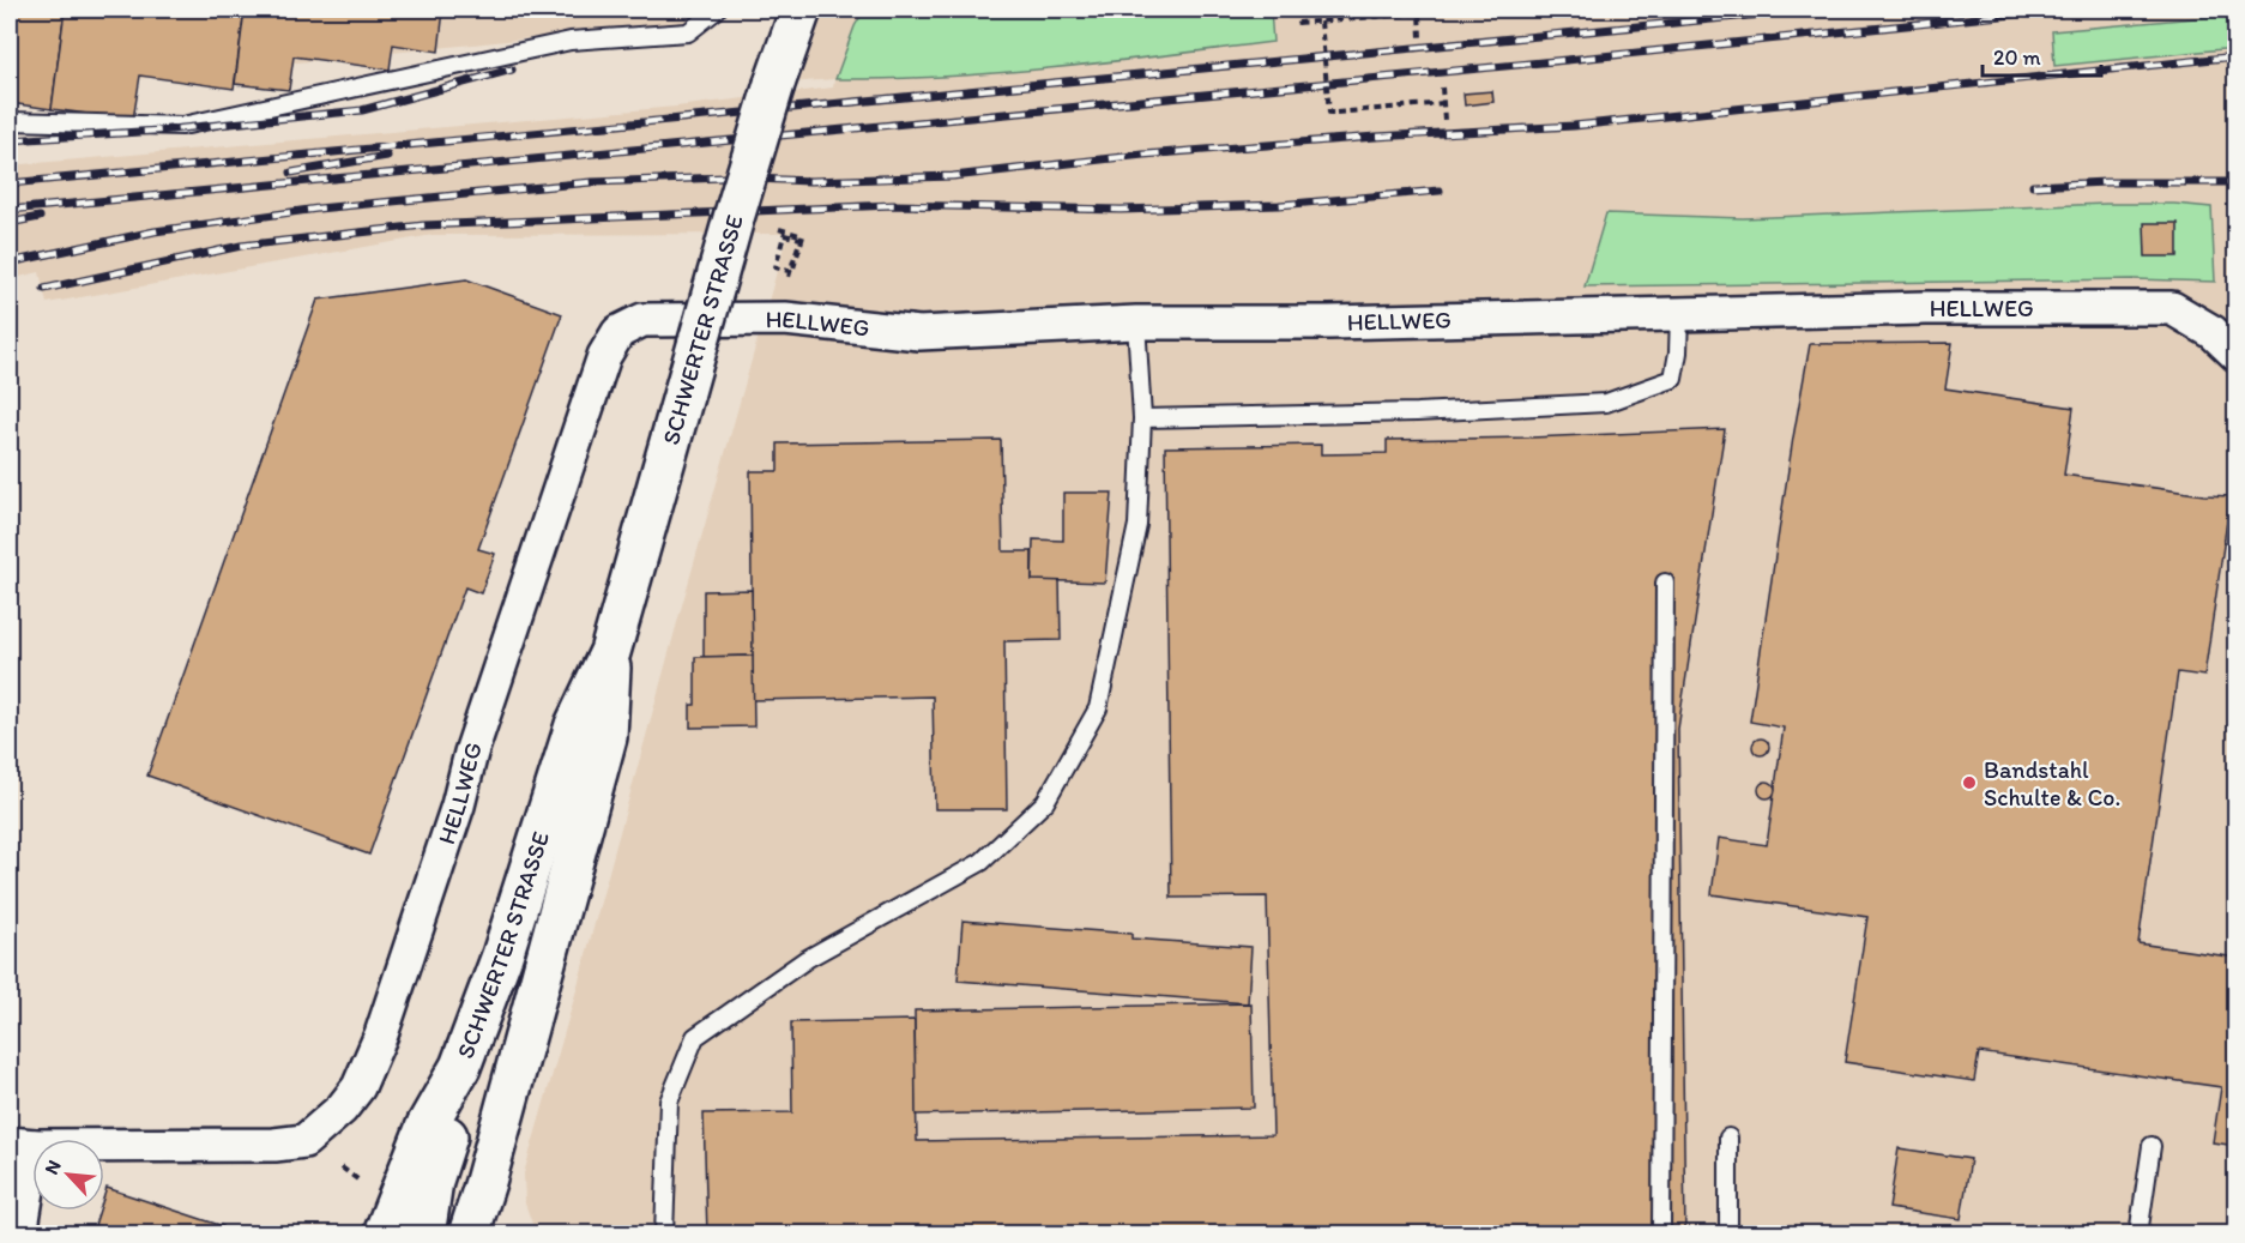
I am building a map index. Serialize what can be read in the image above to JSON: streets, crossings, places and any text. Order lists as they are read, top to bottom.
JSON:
{
  "streets": {
    "main road": ["SCHWERTER STRASSE"],
    "street": ["HELLWEG"]
  },
  "places": ["Bandstahl Schulte & Co."],
  "scale_bar": "20 m",
  "north": "top left"
}
